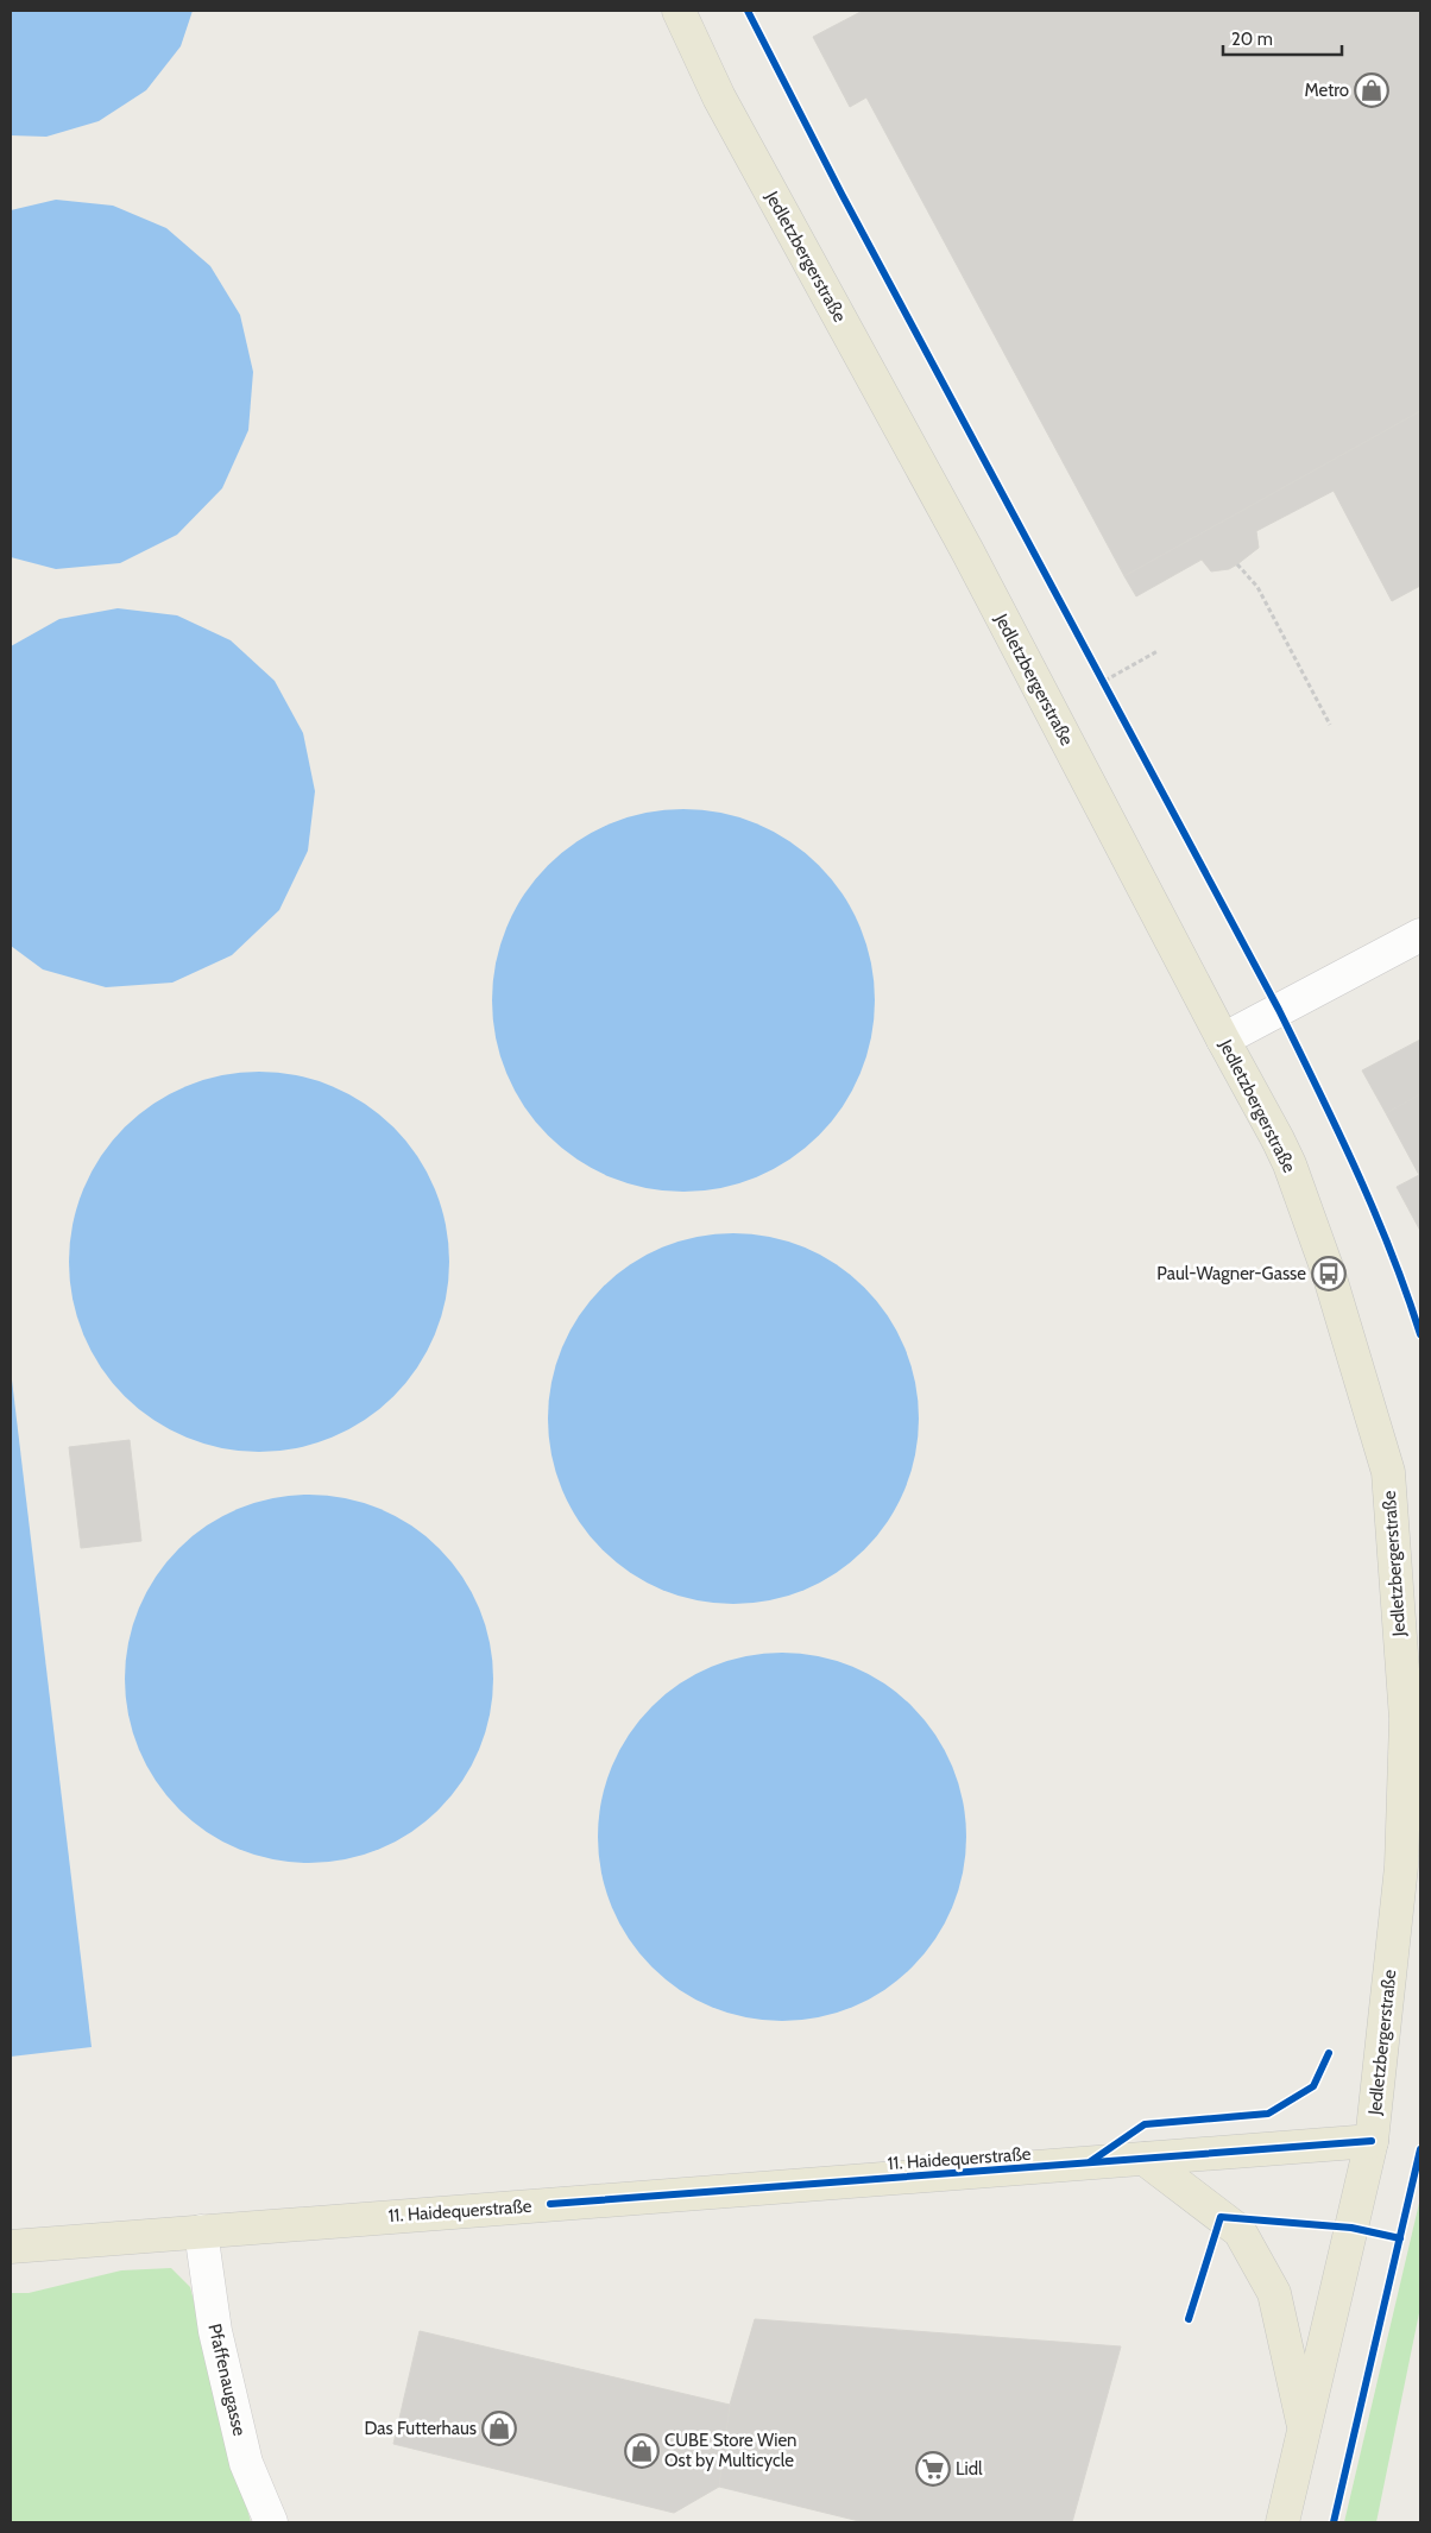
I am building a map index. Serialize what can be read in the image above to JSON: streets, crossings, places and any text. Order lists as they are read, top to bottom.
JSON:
{
  "streets": {
    "main road": ["Jedletzbergerstraße", "11. Haidequerstraße"],
    "street": ["Pfaffenaugasse"]
  },
  "crossings": [
    ["Jedletzbergerstraße", "11. Haidequerstraße"],
    ["11. Haidequerstraße", "Pfaffenaugasse"]
  ],
  "places": {
    "shop": ["Metro", "Das Futterhaus", "CUBE Store Wien Ost by Multicycle"],
    "bus stop": ["Paul-Wagner-Gasse"],
    "supermarket": ["Lidl"]
  },
  "scale_bar": "20 m"
}
